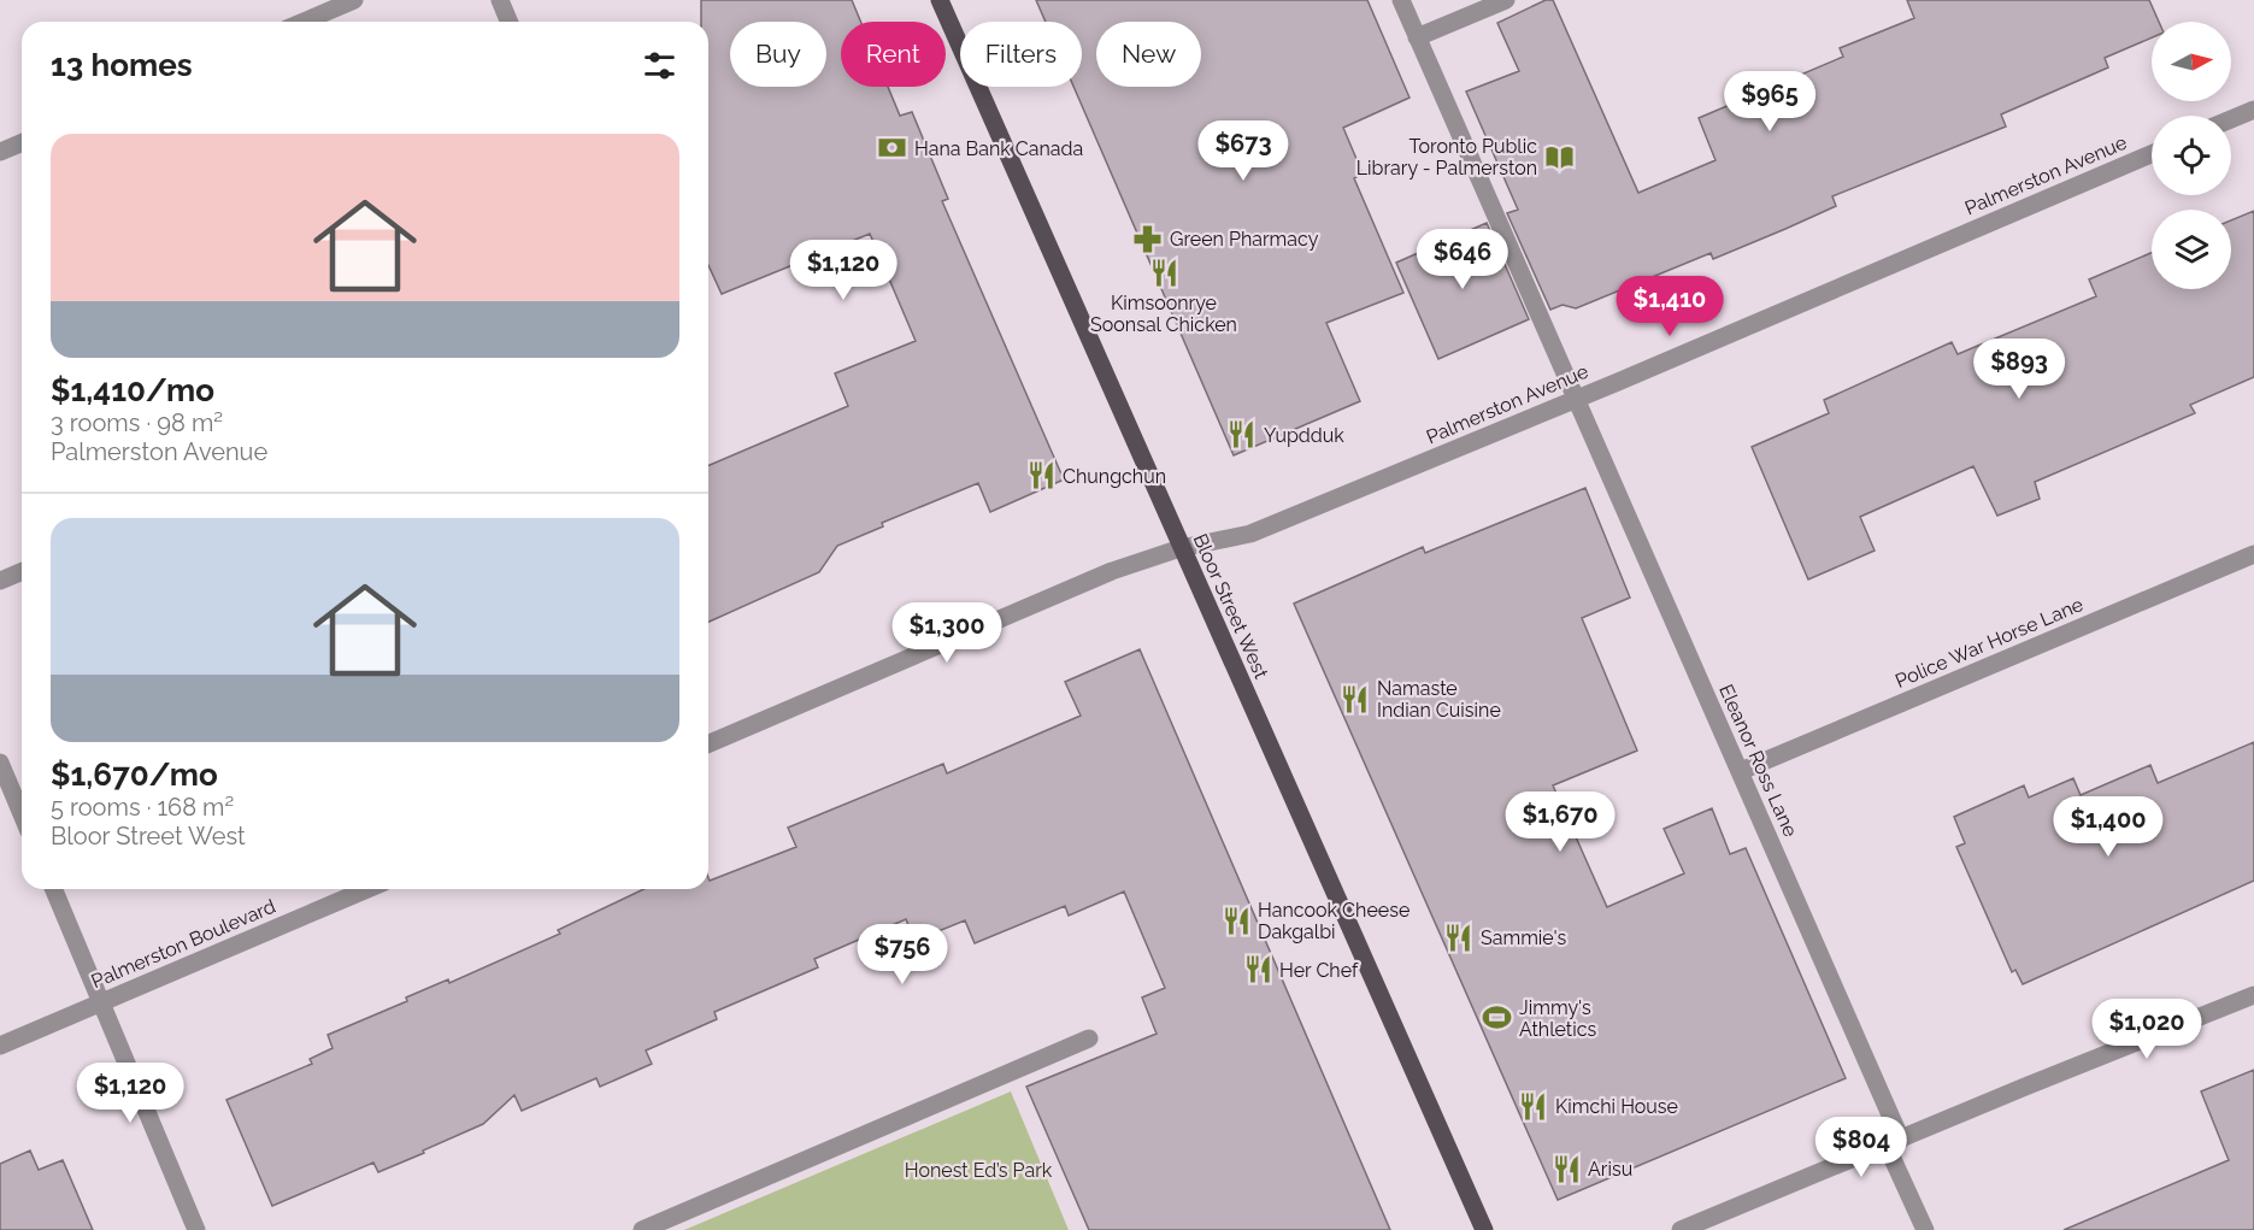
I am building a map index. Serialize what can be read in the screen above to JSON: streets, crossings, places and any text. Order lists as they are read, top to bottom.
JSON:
{
  "streets": {
    "main road": ["Bloor Street West"],
    "street": [
      "Palmerston Avenue",
      "Police War Horse Lane",
      "Eleanor Ross Lane",
      "Palmerston Boulevard"
    ]
  },
  "crossings": [
    ["Palmerston Avenue", "Bloor Street West"],
    ["Palmerston Avenue", "Eleanor Ross Lane"],
    ["Police War Horse Lane", "Eleanor Ross Lane"]
  ],
  "parks": ["Honest Ed’s Park"],
  "places": {
    "bank": ["Hana Bank Canada"],
    "library": ["Toronto Public Library - Palmerston"],
    "pharmacy": ["Green Pharmacy"],
    "restaurant": [
      "Kimsoonrye Soonsal Chicken",
      "Yupdduk",
      "Chungchun",
      "Namaste Indian Cuisine",
      "Hancook Cheese Dakgalbi",
      "Sammie's",
      "Her Chef",
      "Kimchi House",
      "Arisu"
    ],
    "sports": ["Jimmy's Athletics"]
  },
  "north": "right",
  "page": {
    "chip": [
      "Buy",
      "Rent",
      "Filters",
      "New"
    ],
    "heading": "13 homes",
    "price": [
      "$965",
      "$673",
      "$646",
      "$1,120",
      "$1,410",
      "$893",
      "$1,300",
      "$1,670",
      "$1,400",
      "$756",
      "$1,020",
      "$1,120",
      "$804"
    ],
    "list": [
      {
        "name": "$1,410/mo",
        "note": "3 rooms · 98 m² · Palmerston Avenue"
      },
      {
        "name": "$1,670/mo",
        "note": "5 rooms · 168 m² · Bloor Street West"
      }
    ]
  }
}
